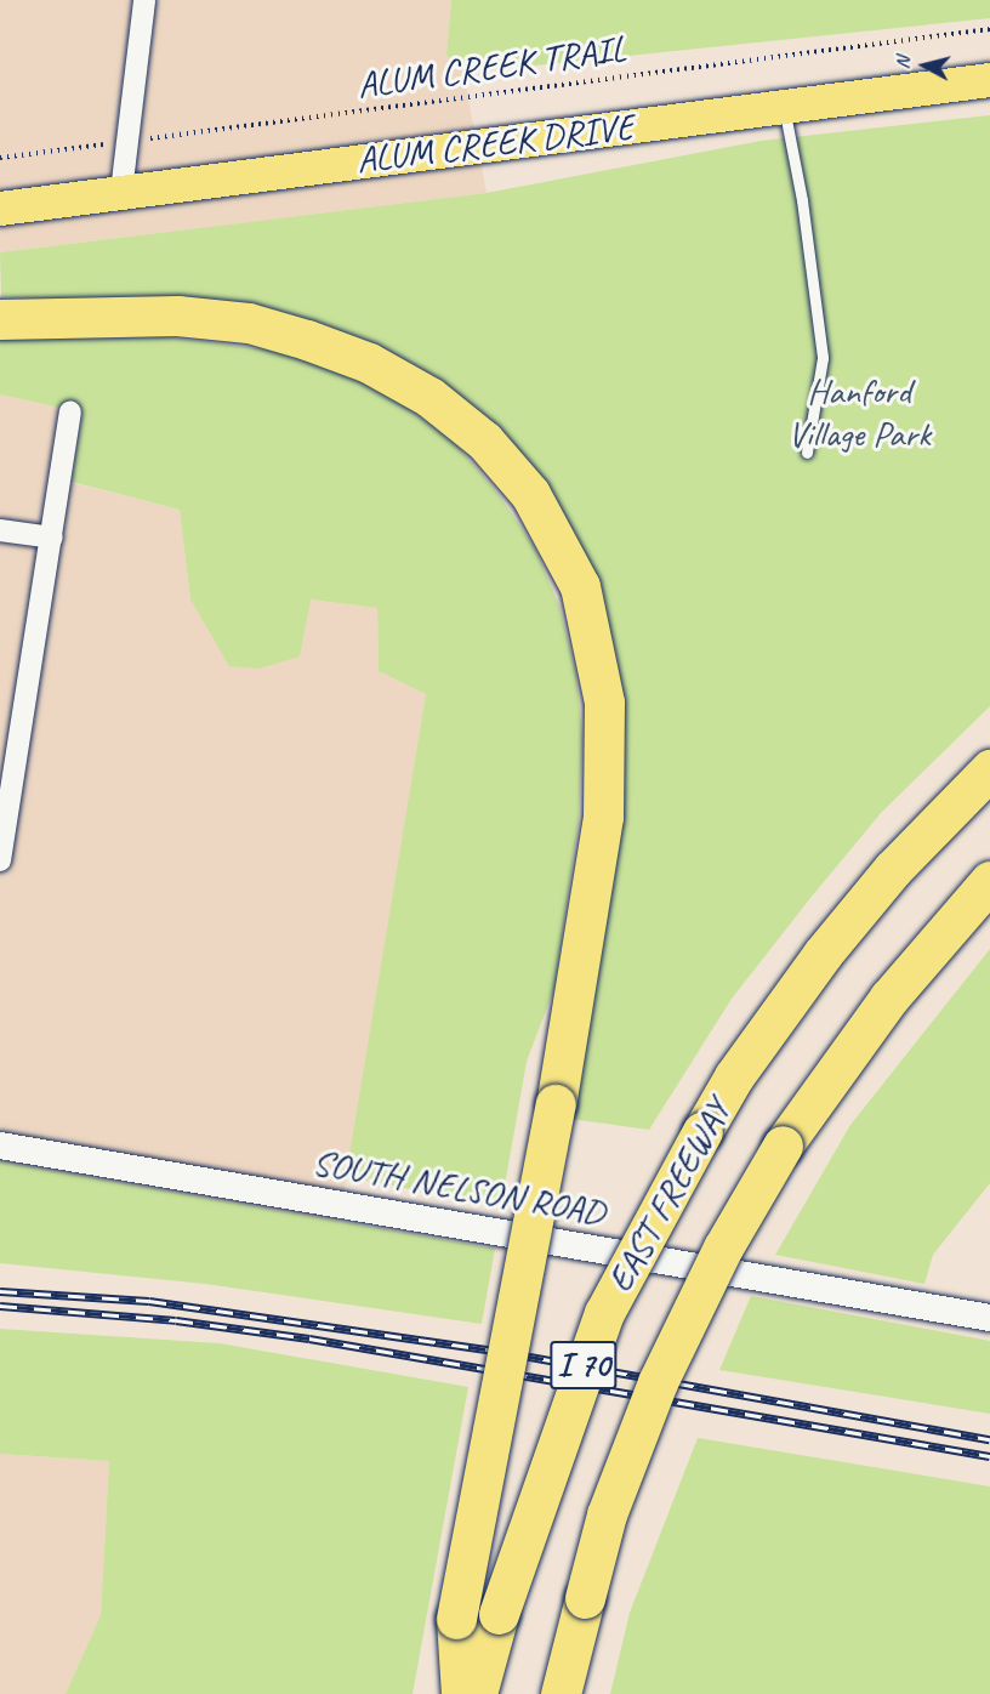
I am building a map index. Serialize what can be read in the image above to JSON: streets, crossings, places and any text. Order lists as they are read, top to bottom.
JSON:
{
  "streets": {
    "highway": ["EAST FREEWAY", "I 70"],
    "main road": ["ALUM CREEK DRIVE"],
    "street": ["SOUTH NELSON ROAD"],
    "path": ["ALUM CREEK TRAIL"]
  },
  "parks": ["Hanford Village Park"],
  "north": "left"
}
